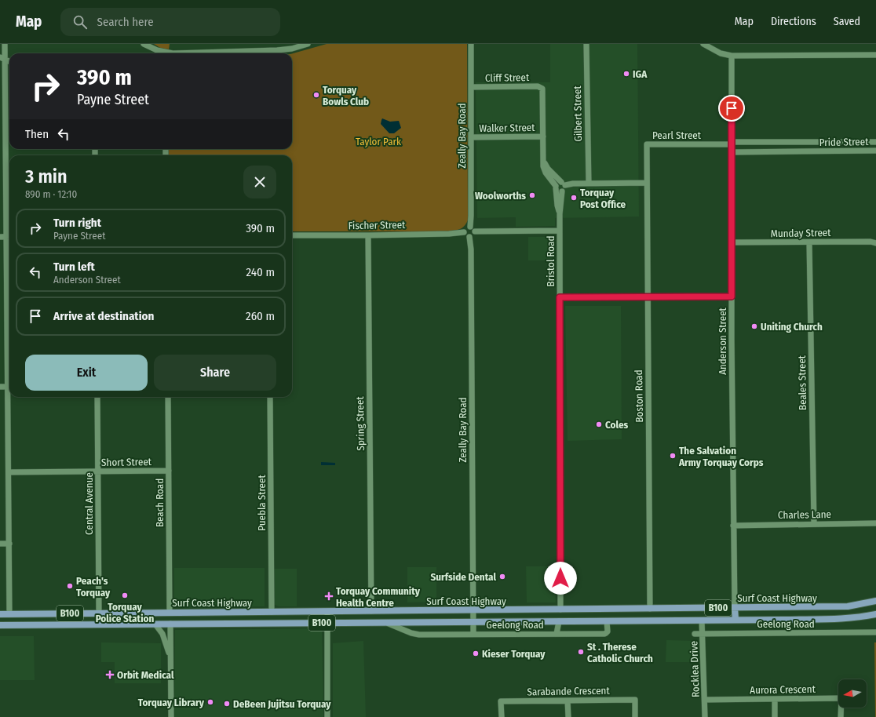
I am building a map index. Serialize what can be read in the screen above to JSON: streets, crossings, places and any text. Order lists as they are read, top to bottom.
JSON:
{
  "streets": {
    "main road": ["Surf Coast Highway", "B100"],
    "street": [
      "Cliff Street",
      "Gilbert Street",
      "Walker Street",
      "Pearl Street",
      "Zeally Bay Road",
      "Pride Street",
      "Fischer Street",
      "Munday Street",
      "Bristol Road",
      "Anderson Street",
      "Beales Street",
      "Boston Road",
      "Spring Street",
      "Short Street",
      "Beach Road",
      "Puebla Street",
      "Central Avenue",
      "Charles Lane",
      "Geelong Road",
      "Rocklea Drive",
      "Aurora Crescent",
      "Sarabande Crescent"
    ]
  },
  "crossings": [
    ["Cliff Street", "Walker Street"],
    ["Cliff Street", "Zeally Bay Road"],
    ["Walker Street", "Zeally Bay Road"],
    ["Pearl Street", "Pride Street"],
    ["Pearl Street", "Anderson Street"],
    ["Pearl Street", "Boston Road"],
    ["Zeally Bay Road", "Fischer Street"],
    ["Zeally Bay Road", "Surf Coast Highway"],
    ["Zeally Bay Road", "Geelong Road"],
    ["Pride Street", "Anderson Street"],
    ["Fischer Street", "Spring Street"],
    ["Munday Street", "Anderson Street"],
    ["Munday Street", "Beales Street"],
    ["Bristol Road", "Surf Coast Highway"],
    ["Anderson Street", "Charles Lane"],
    ["Anderson Street", "Surf Coast Highway"],
    ["Beales Street", "Charles Lane"],
    ["Boston Road", "Surf Coast Highway"],
    ["Spring Street", "Surf Coast Highway"],
    ["Short Street", "Beach Road"],
    ["Short Street", "Central Avenue"],
    ["Beach Road", "Surf Coast Highway"],
    ["Puebla Street", "Surf Coast Highway"],
    ["Central Avenue", "Surf Coast Highway"],
    ["Surf Coast Highway", "Geelong Road"],
    ["Surf Coast Highway", "Rocklea Drive"],
    ["Geelong Road", "Rocklea Drive"],
    ["Rocklea Drive", "Aurora Crescent"]
  ],
  "parks": ["Taylor Park"],
  "places": {
    "other": [
      "IGA",
      "Torquay Bowls Club",
      "Woolworths",
      "Torquay Post Office",
      "Uniting Church",
      "Coles",
      "The Salvation Army Torquay Corps",
      "Surfside Dental",
      "Peach's Torquay",
      "Torquay Police Station",
      "St . Therese Catholic Church",
      "Kieser Torquay",
      "Torquay Library",
      "DeBeen Jujitsu Torquay"
    ],
    "health": ["Torquay Community Health Centre", "Orbit Medical"]
  },
  "north": "left",
  "page": {
    "header": "Map",
    "search": "Search here",
    "nav": ["Map", "Directions", "Saved"],
    "turn": ["390 m", "Payne Street"],
    "then": "Then",
    "heading": ["3 min", "890 m · 12:10"],
    "list": [
      {
        "name": "Turn right",
        "note": "Payne Street",
        "value": "390 m"
      },
      {
        "name": "Turn left",
        "note": "Anderson Street",
        "value": "240 m"
      },
      {
        "name": "Arrive at destination",
        "value": "260 m"
      }
    ],
    "buttons": ["Exit", "Share"]
  }
}
